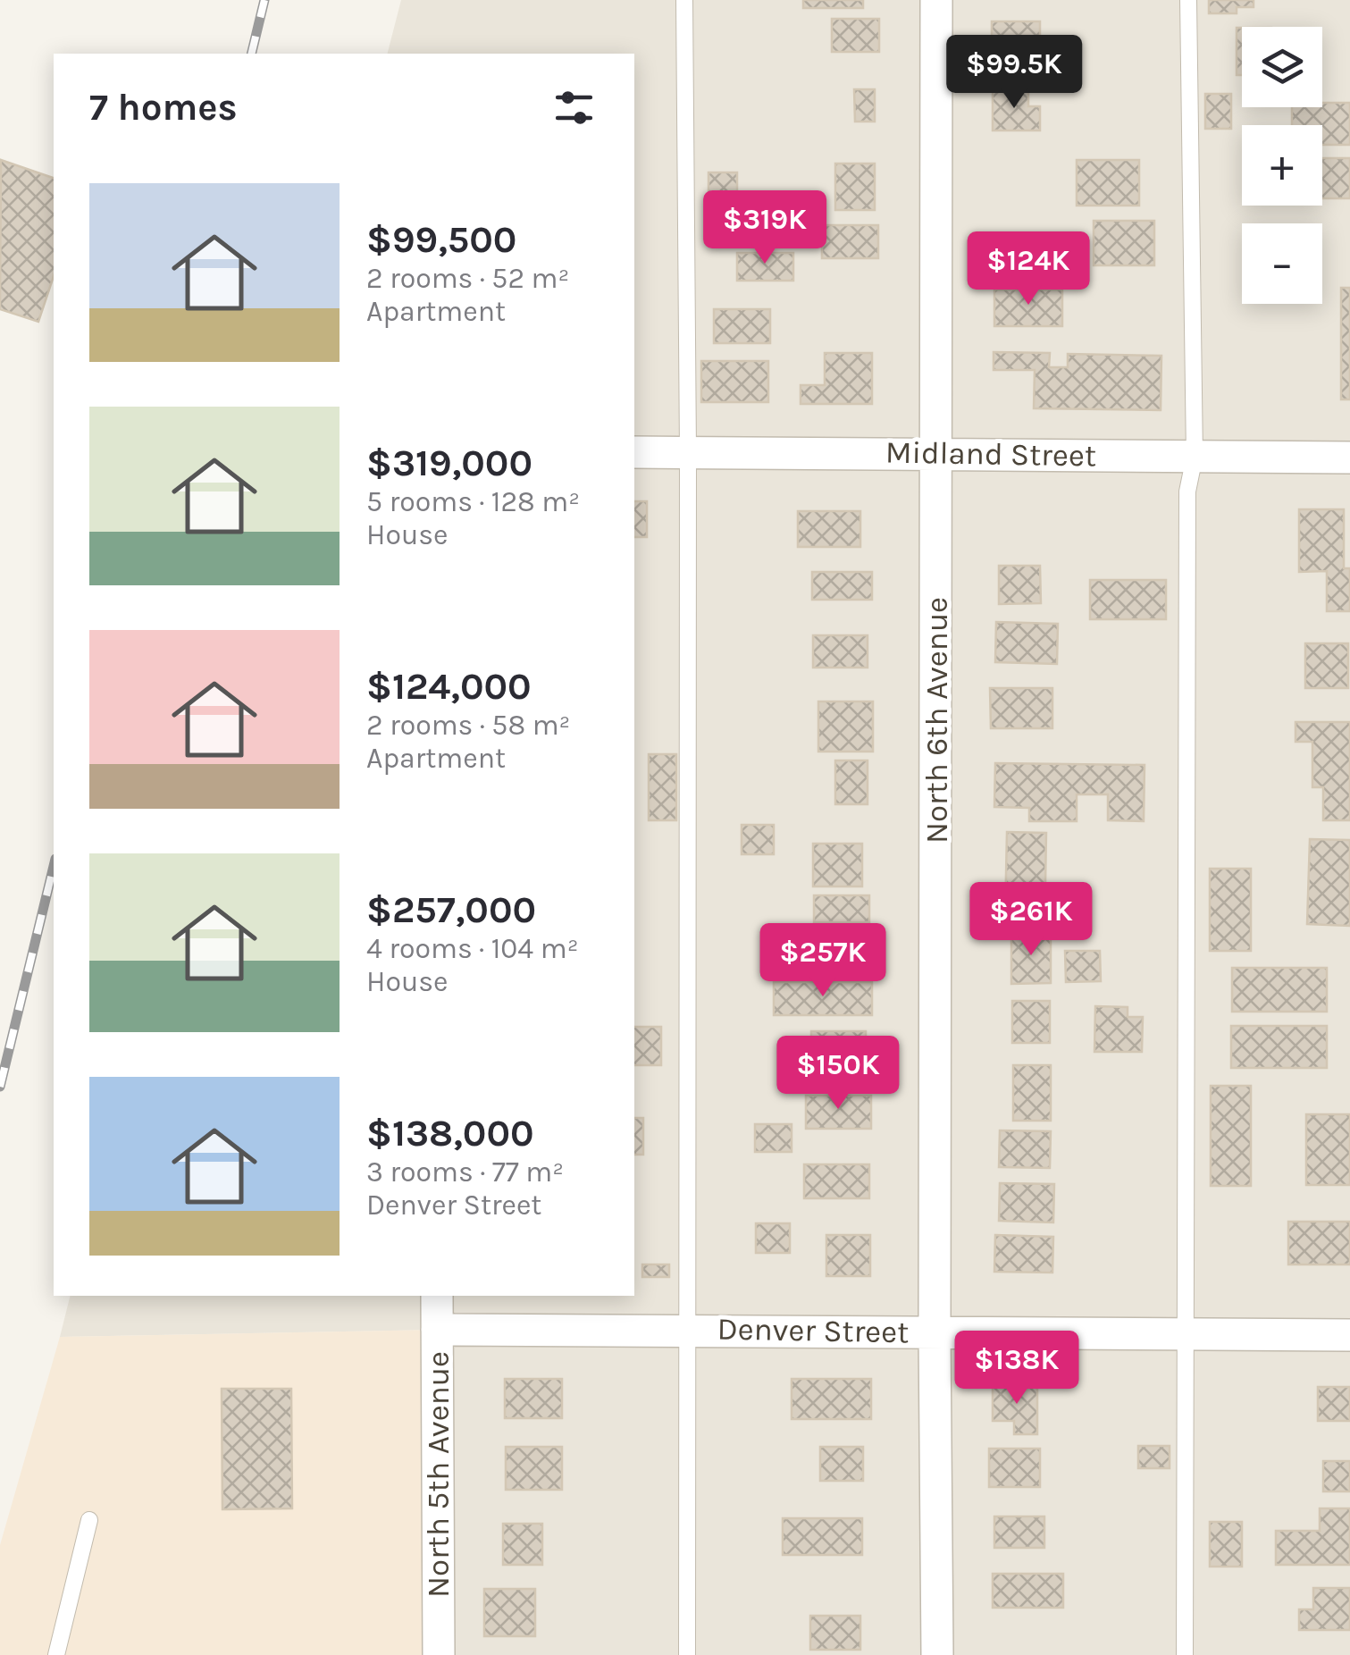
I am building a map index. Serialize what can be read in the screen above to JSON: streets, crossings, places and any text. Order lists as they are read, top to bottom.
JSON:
{
  "streets": {
    "street": [
      "Midland Street",
      "North 6th Avenue",
      "Denver Street",
      "North 5th Avenue"
    ]
  },
  "crossings": [
    ["Midland Street", "North 6th Avenue"],
    ["North 6th Avenue", "Denver Street"],
    ["Denver Street", "North 5th Avenue"]
  ],
  "page": {
    "map_buttons": ["+", "−"],
    "price": [
      "$99.5K",
      "$319K",
      "$124K",
      "$261K",
      "$257K",
      "$150K",
      "$138K"
    ],
    "heading": "7 homes",
    "list": [
      {
        "name": "$99,500",
        "note": "2 rooms · 52 m² · Apartment"
      },
      {
        "name": "$319,000",
        "note": "5 rooms · 128 m² · House"
      },
      {
        "name": "$124,000",
        "note": "2 rooms · 58 m² · Apartment"
      },
      {
        "name": "$257,000",
        "note": "4 rooms · 104 m² · House"
      },
      {
        "name": "$138,000",
        "note": "3 rooms · 77 m² · Denver Street"
      }
    ]
  }
}
